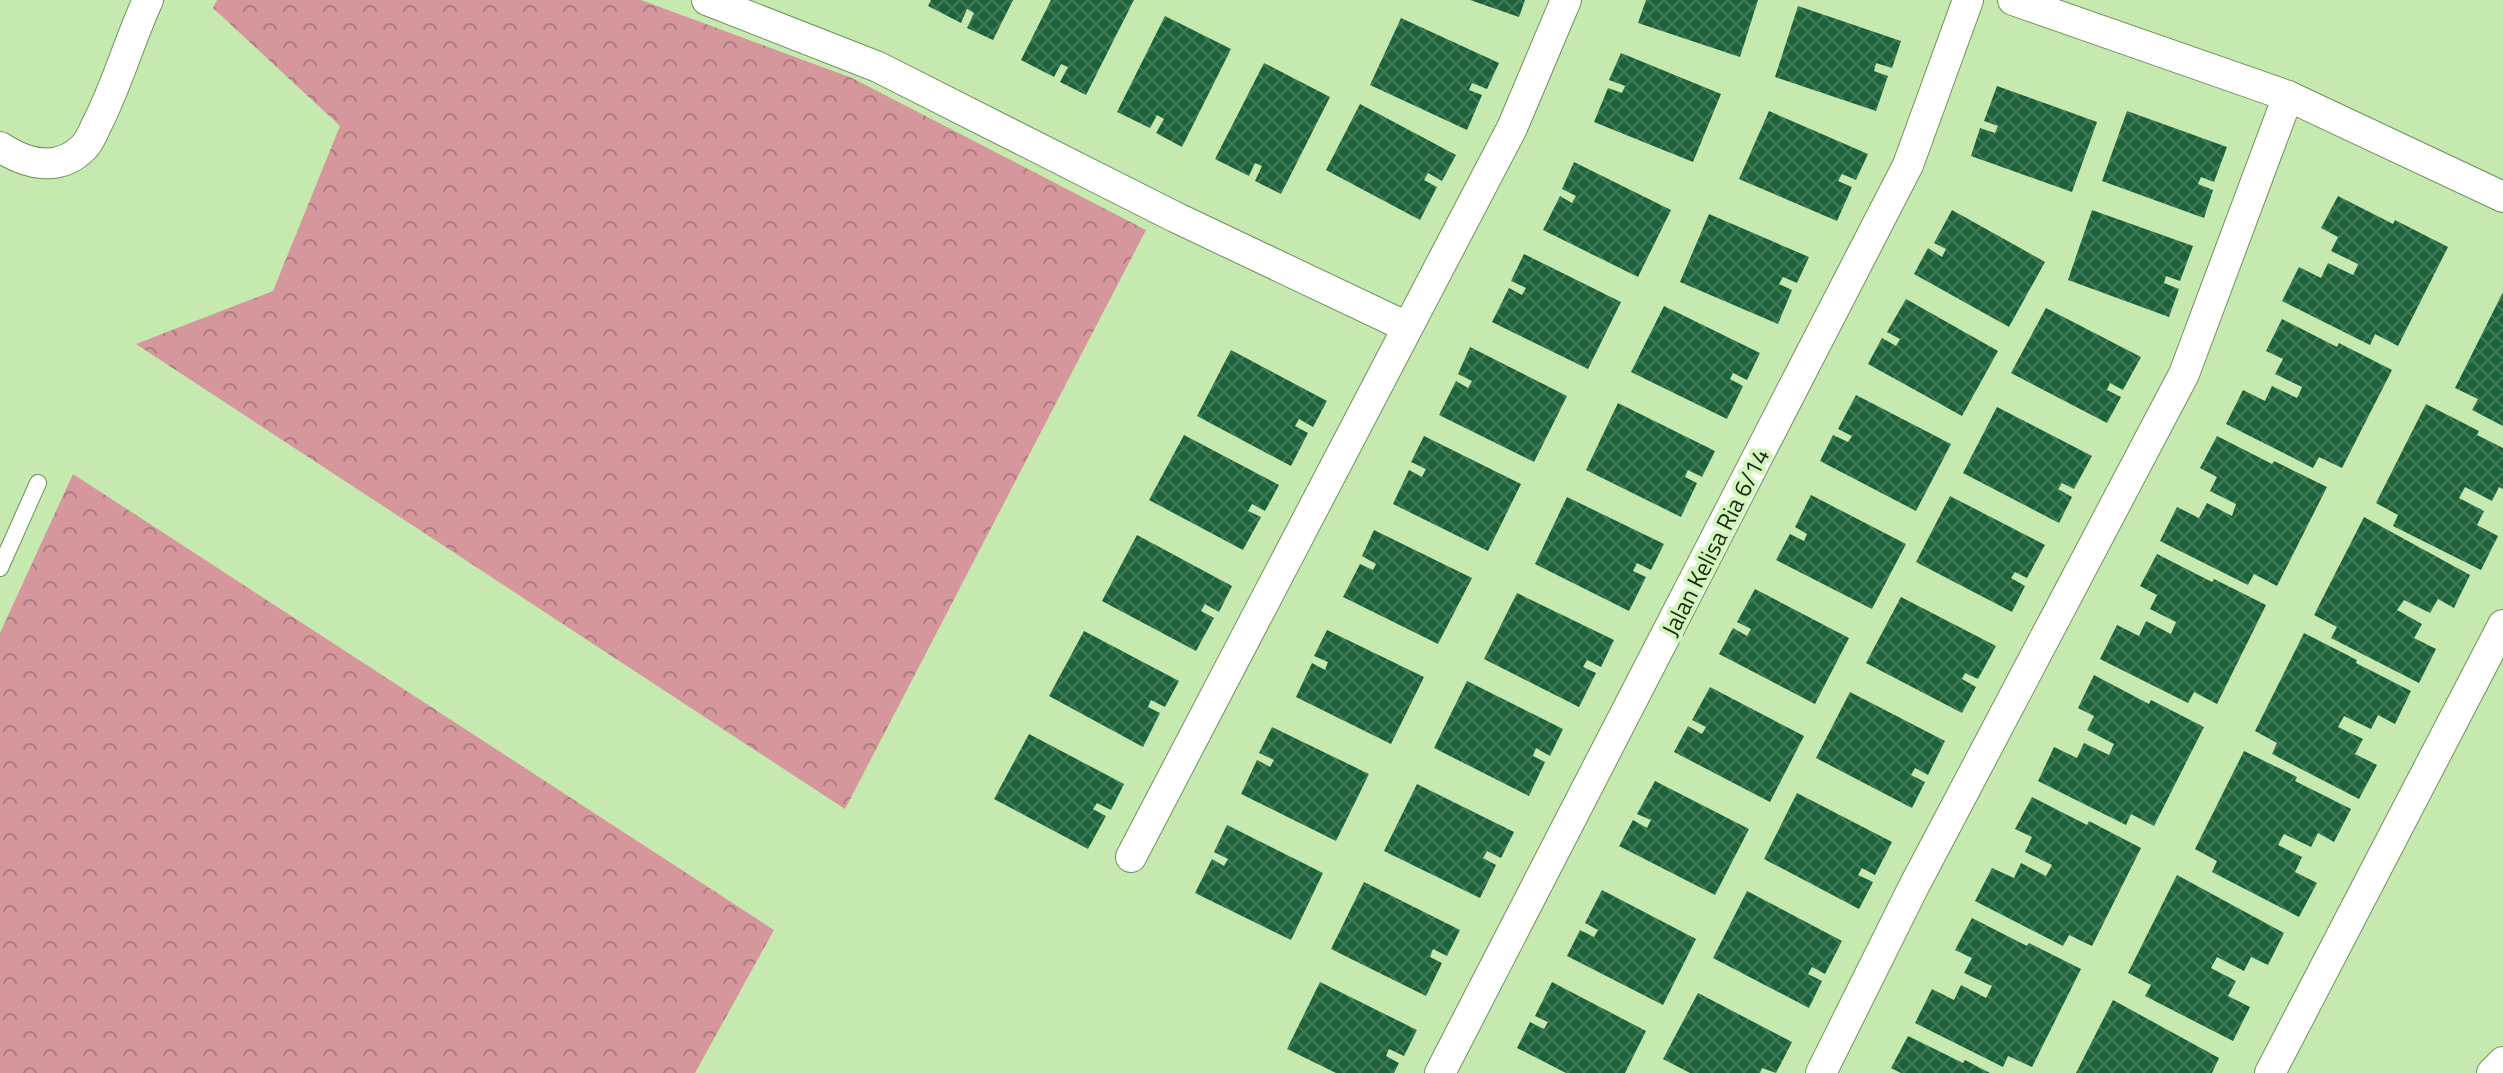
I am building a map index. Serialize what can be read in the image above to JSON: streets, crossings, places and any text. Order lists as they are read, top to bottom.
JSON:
{
  "streets": {
    "street": ["Jalan Kelisa Ria 6/14"]
  }
}
